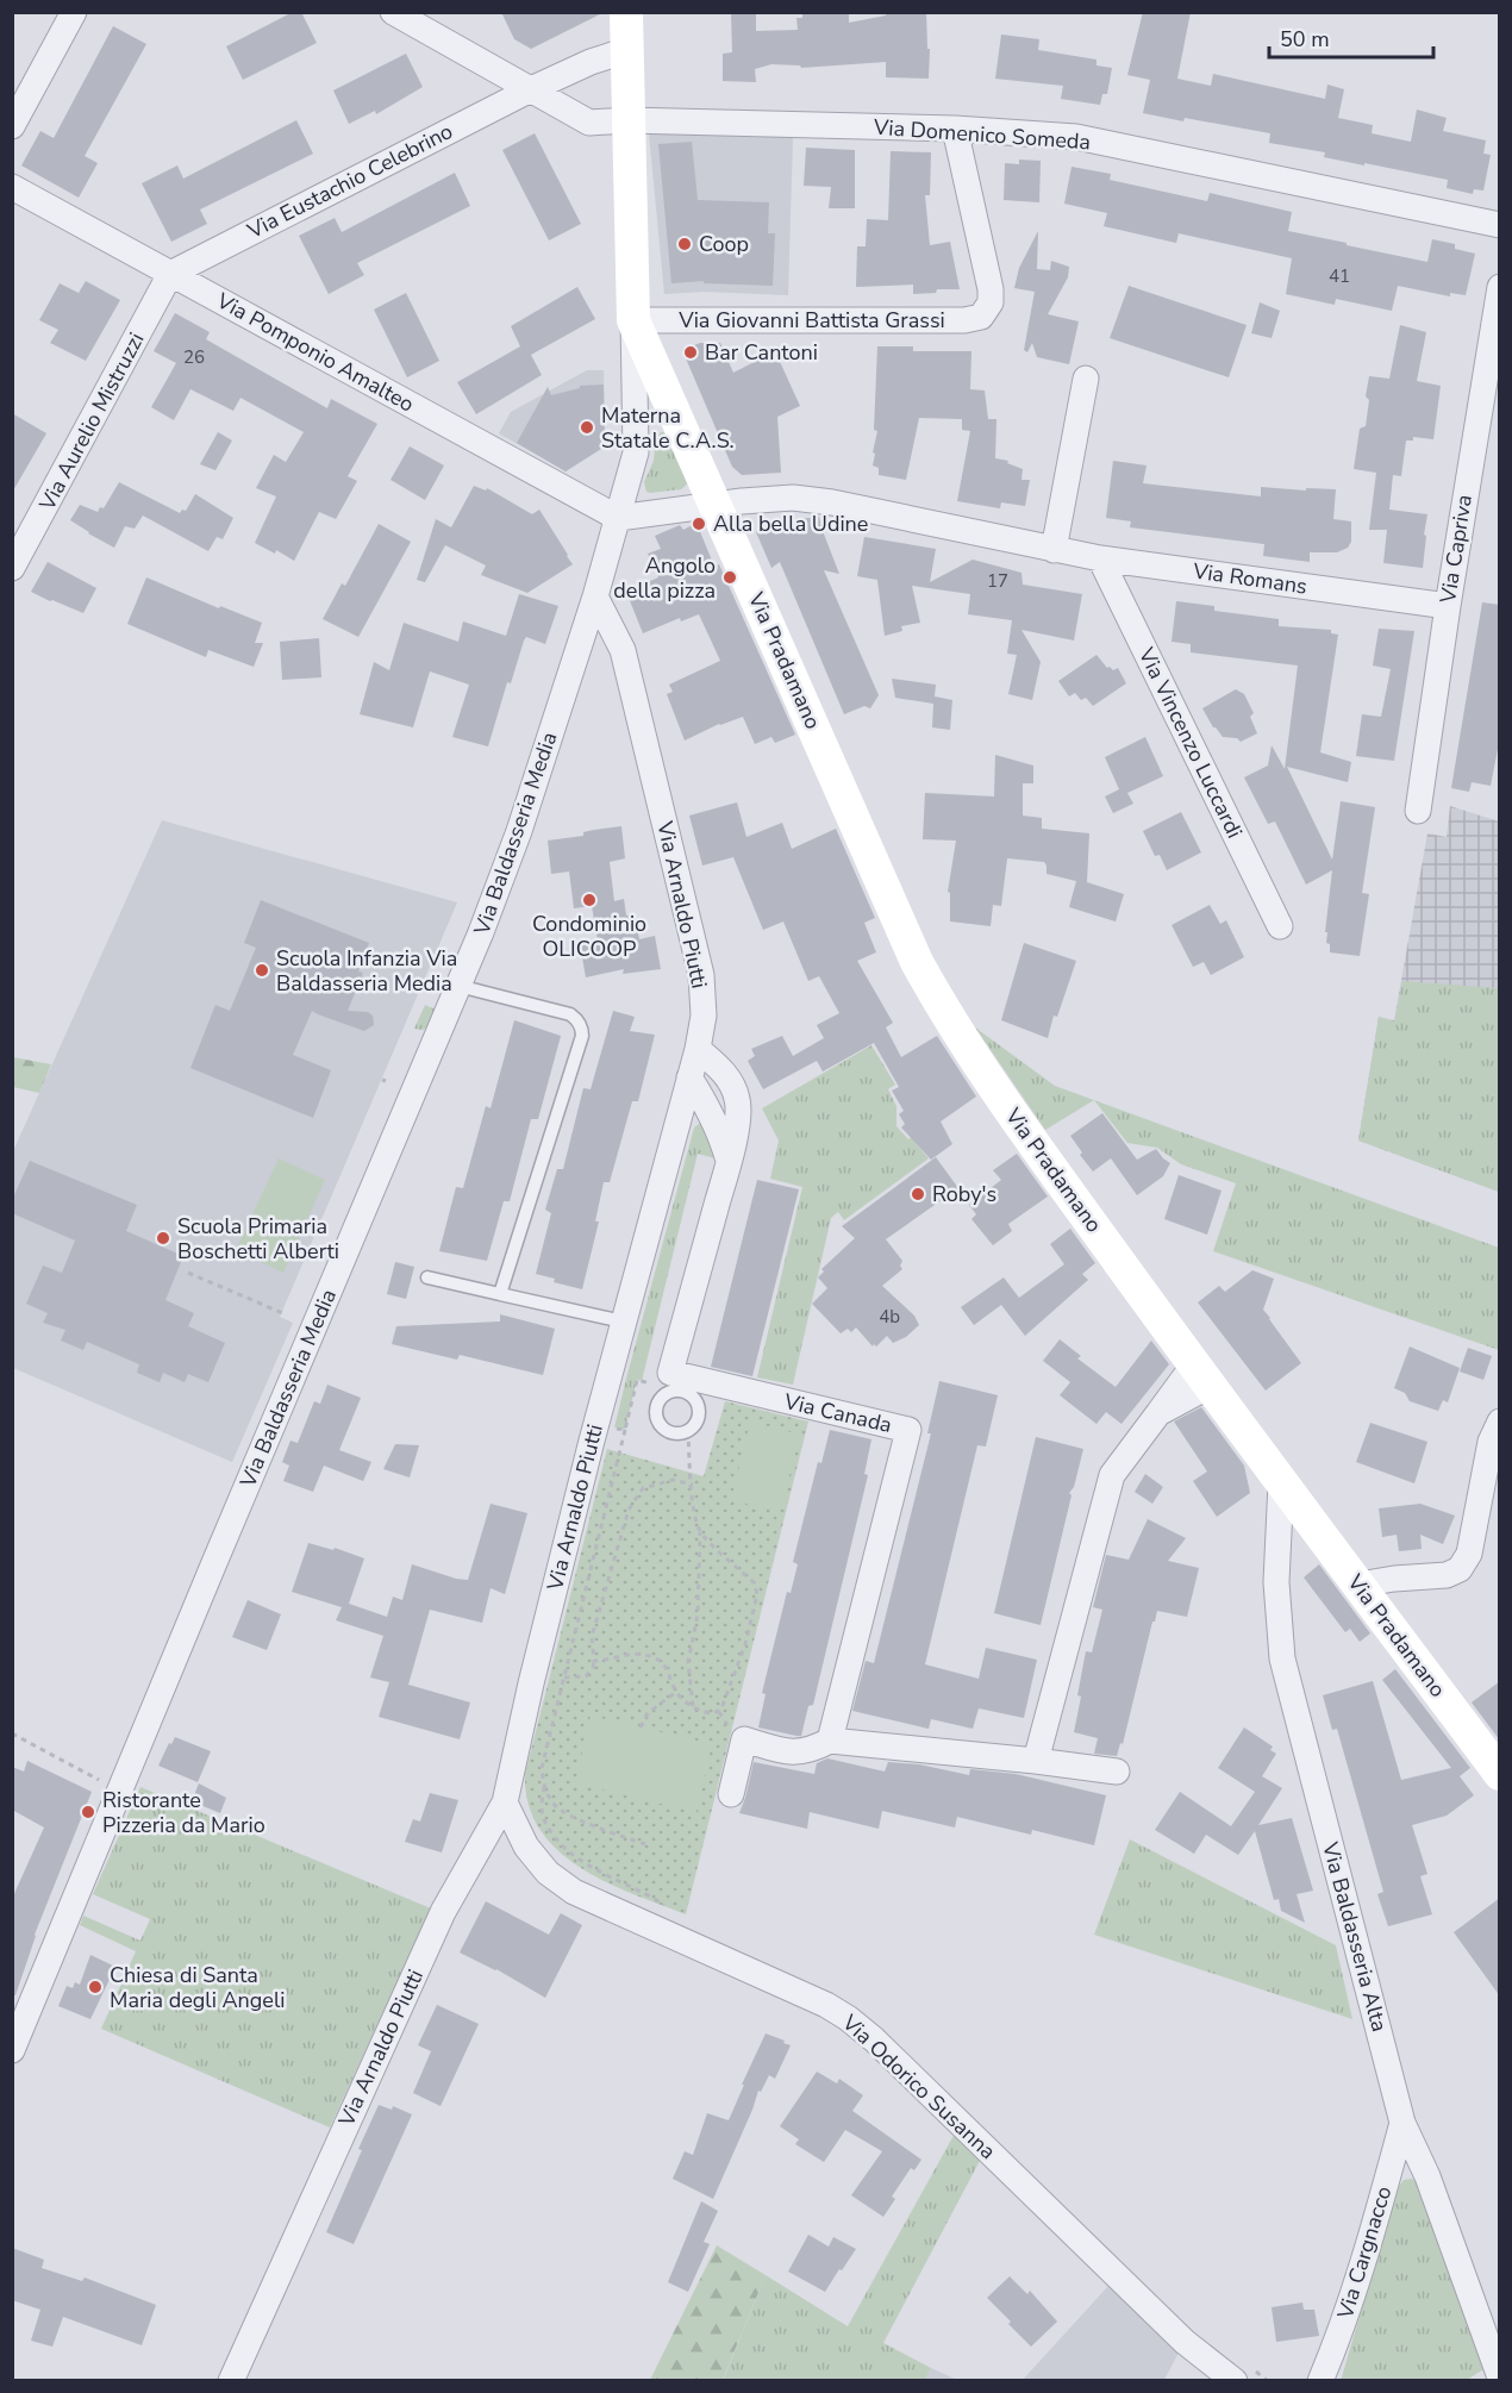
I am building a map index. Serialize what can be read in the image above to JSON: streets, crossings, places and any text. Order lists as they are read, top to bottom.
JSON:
{
  "streets": {
    "street": [
      "Via Domenico Someda",
      "Via Eustachio Celebrino",
      "Via Giovanni Battista Grassi",
      "Via Pomponio Amalteo",
      "Via Aurelio Mistruzzi",
      "Via Capriva",
      "Via Romans",
      "Via Pradamano",
      "Via Vincenzo Luccardi",
      "Via Baldasseria Media",
      "Via Arnaldo Piutti",
      "Via Canada",
      "Via Baldasseria Alta",
      "Via Odorico Susanna",
      "Via Cargnacco"
    ]
  },
  "crossings": [
    ["Via Domenico Someda", "Via Eustachio Celebrino"],
    ["Via Domenico Someda", "Via Giovanni Battista Grassi"],
    ["Via Eustachio Celebrino", "Via Pomponio Amalteo"],
    ["Via Eustachio Celebrino", "Via Aurelio Mistruzzi"],
    ["Via Giovanni Battista Grassi", "Via Pradamano"],
    ["Via Giovanni Battista Grassi", "Via Baldasseria Media"],
    ["Via Pomponio Amalteo", "Via Aurelio Mistruzzi"],
    ["Via Pomponio Amalteo", "Via Romans"],
    ["Via Pomponio Amalteo", "Via Baldasseria Media"],
    ["Via Capriva", "Via Romans"],
    ["Via Romans", "Via Pradamano"],
    ["Via Romans", "Via Vincenzo Luccardi"],
    ["Via Romans", "Via Baldasseria Media"],
    ["Via Pradamano", "Via Baldasseria Media"],
    ["Via Pradamano", "Via Baldasseria Alta"],
    ["Via Baldasseria Media", "Via Arnaldo Piutti"],
    ["Via Arnaldo Piutti", "Via Odorico Susanna"],
    ["Via Baldasseria Alta", "Via Cargnacco"]
  ],
  "places": [
    "Coop",
    "Bar Cantoni",
    "Materna Statale C.A.S.",
    "Alla bella Udine",
    "Angolo della pizza",
    "Condominio OLICOOP",
    "Scuola Infanzia Via Baldasseria Media",
    "Roby's",
    "Scuola Primaria Boschetti Alberti",
    "Ristorante Pizzeria da Mario",
    "Chiesa di Santa Maria degli Angeli"
  ],
  "house_numbers": [
    "41",
    "26",
    "17",
    "4b"
  ],
  "scale_bar": "50 m"
}
